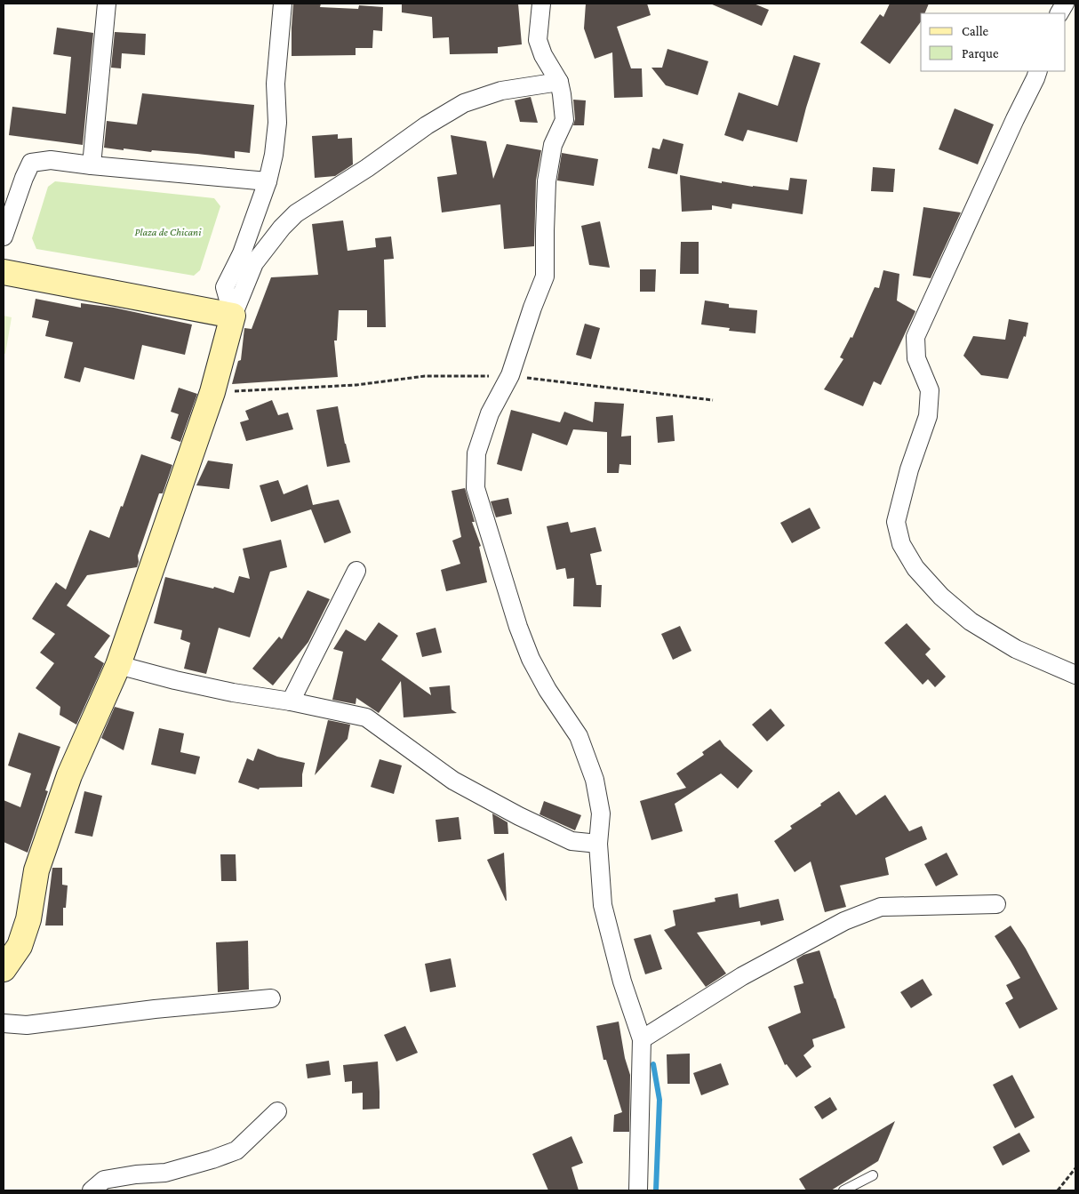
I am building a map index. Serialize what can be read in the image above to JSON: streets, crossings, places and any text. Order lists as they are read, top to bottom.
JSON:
{
  "parks": ["Plaza de Chicani"],
  "legend": ["Calle", "Parque"]
}
